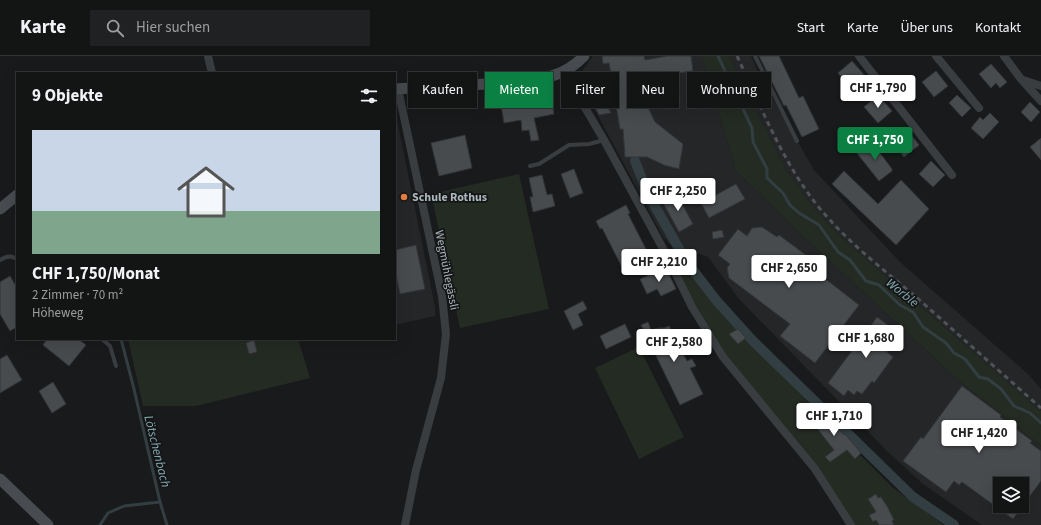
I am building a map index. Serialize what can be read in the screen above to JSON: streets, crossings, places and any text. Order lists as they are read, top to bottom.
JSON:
{
  "streets": {
    "street": ["Wegmühlegässli"]
  },
  "water": ["Worble", "Lötschenbach"],
  "places": ["Schule Rothus"],
  "page": {
    "header": "Karte",
    "search": "Hier suchen",
    "nav": [
      "Start",
      "Karte",
      "Über uns",
      "Kontakt"
    ],
    "chip": [
      "Kaufen",
      "Mieten",
      "Filter",
      "Neu",
      "Wohnung"
    ],
    "heading": "9 Objekte",
    "price": [
      "CHF 1,790",
      "CHF 1,750",
      "CHF 2,250",
      "CHF 2,210",
      "CHF 2,650",
      "CHF 1,680",
      "CHF 2,580",
      "CHF 1,710",
      "CHF 1,420"
    ],
    "list": [
      {
        "name": "CHF 1,750/Monat",
        "note": "2 Zimmer · 70 m² · Höheweg"
      }
    ]
  }
}
